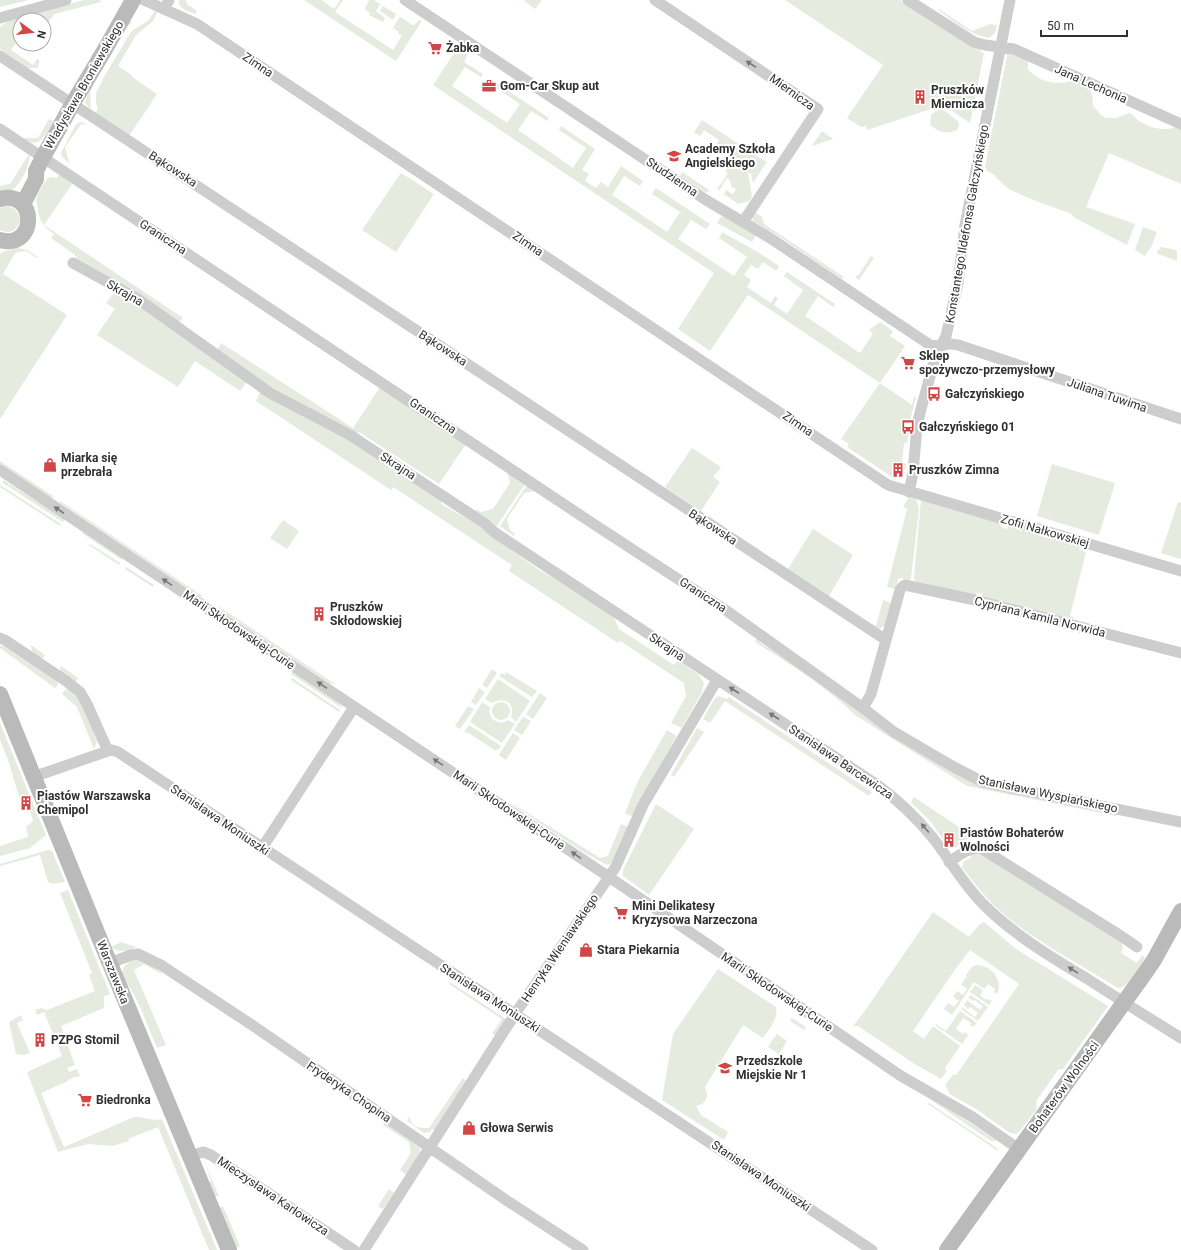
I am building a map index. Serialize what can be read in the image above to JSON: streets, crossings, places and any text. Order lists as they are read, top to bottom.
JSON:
{
  "streets": {
    "street": [
      "Zimna",
      "Jana Lechonia",
      "Władysława Broniewskiego",
      "Miernicza",
      "Bąkowska",
      "Studzienna",
      "Konstantego Ildefonsa Gałczyńskiego",
      "Graniczna",
      "Skrajna",
      "Juliana Tuwima",
      "Zofii Nałkowskiej",
      "Cypriana Kamila Norwida",
      "Marii Skłodowskiej-Curie",
      "Stanisława Barcewicza",
      "Stanisława Wyspiańskiego",
      "Stanisława Moniuszki",
      "Henryka Wieniawskiego",
      "Warszawska",
      "Bohaterów Wolności",
      "Fryderyka Chopina",
      "Mieczysława Karłowicza"
    ]
  },
  "crossings": [
    ["Zimna", "Konstantego Ildefonsa Gałczyńskiego"],
    ["Zimna", "Zofii Nałkowskiej"],
    ["Jana Lechonia", "Konstantego Ildefonsa Gałczyńskiego"],
    ["Władysława Broniewskiego", "Bąkowska"],
    ["Władysława Broniewskiego", "Graniczna"],
    ["Miernicza", "Studzienna"],
    ["Bąkowska", "Cypriana Kamila Norwida"],
    ["Studzienna", "Konstantego Ildefonsa Gałczyńskiego"],
    ["Studzienna", "Juliana Tuwima"],
    ["Konstantego Ildefonsa Gałczyńskiego", "Juliana Tuwima"],
    ["Konstantego Ildefonsa Gałczyńskiego", "Zofii Nałkowskiej"],
    ["Graniczna", "Stanisława Wyspiańskiego"],
    ["Skrajna", "Stanisława Barcewicza"],
    ["Skrajna", "Henryka Wieniawskiego"],
    ["Marii Skłodowskiej-Curie", "Henryka Wieniawskiego"],
    ["Marii Skłodowskiej-Curie", "Bohaterów Wolności"],
    ["Stanisława Barcewicza", "Henryka Wieniawskiego"],
    ["Stanisława Barcewicza", "Bohaterów Wolności"],
    ["Stanisława Moniuszki", "Henryka Wieniawskiego"],
    ["Henryka Wieniawskiego", "Fryderyka Chopina"],
    ["Warszawska", "Fryderyka Chopina"],
    ["Warszawska", "Mieczysława Karłowicza"]
  ],
  "one_way": ["Marii Skłodowskiej-Curie"],
  "places": {
    "supermarket": [
      "Żabka",
      "Sklep spożywczo-przemysłowy",
      "Mini Delikatesy Kryzysowa Narzeczona",
      "Biedronka"
    ],
    "office": ["Gom-Car Skup aut"],
    "building": [
      "Pruszków Miernicza",
      "Pruszków Zimna",
      "Pruszków Skłodowskiej",
      "Piastów Warszawska Chemipol",
      "Piastów Bohaterów Wolności",
      "PZPG Stomil"
    ],
    "school or university": ["Academy Szkoła Angielskiego", "Przedszkole Miejskie Nr 1"],
    "bus stop": ["Gałczyńskiego", "Gałczyńskiego 01"],
    "shop": ["Miarka się przebrała", "Stara Piekarnia", "Głowa Serwis"]
  },
  "scale_bar": "50 m",
  "north": "right"
}
